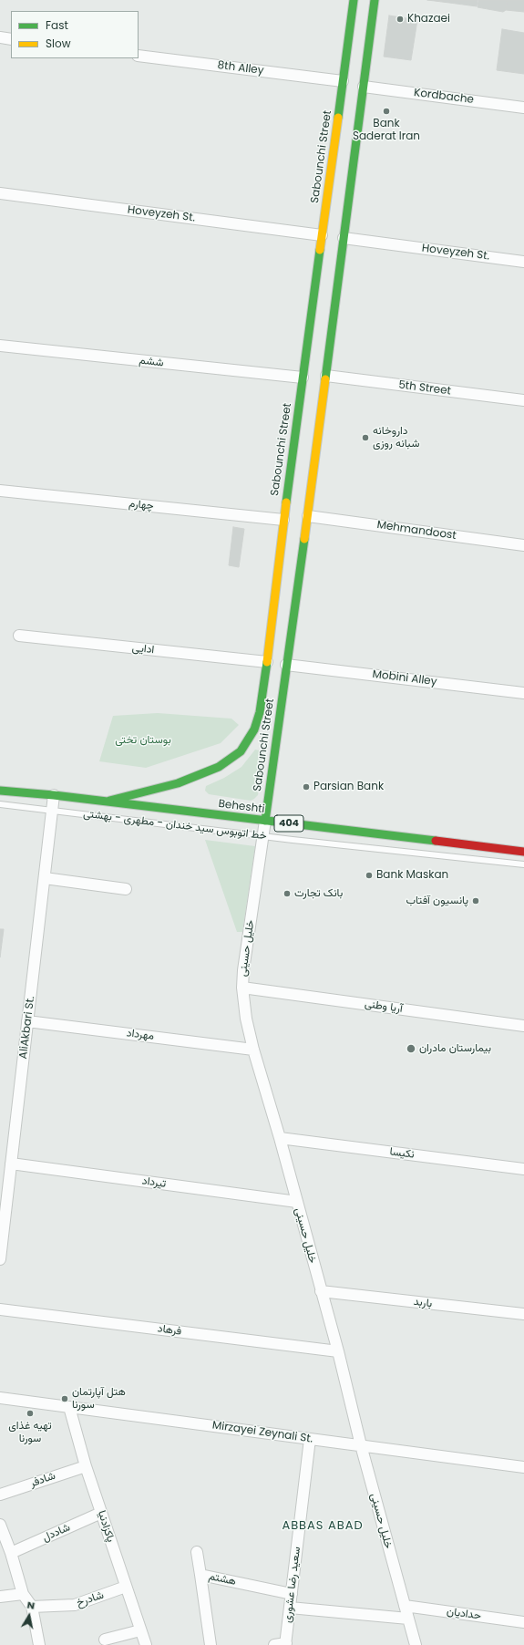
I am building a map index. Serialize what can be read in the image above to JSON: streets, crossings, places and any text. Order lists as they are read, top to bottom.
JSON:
{
  "streets": {
    "main road": ["Sabounchi Street", "Beheshti", "404"],
    "street": [
      "8th Alley",
      "Kordbache",
      "Hoveyzeh St.",
      "ششم",
      "5th Street",
      "چهارم",
      "Mehmandoost",
      "ادایی",
      "Mobini Alley",
      "خلیل حسینی",
      "آریا وطنی",
      "AliAkbari St.",
      "مهرداد",
      "نکیسا",
      "تیرداد",
      "باربد",
      "فرهاد",
      "Mirzayei Zeynali St.",
      "شادفر",
      "پاکزادنیا",
      "شاددل",
      "هشتم",
      "سعید رضا عشوری",
      "شادرخ",
      "حدادیان"
    ],
    "lane": ["خط اتوبوس سید خندان - مطهری - بهشتی"]
  },
  "crossings": [
    ["8th Alley", "Sabounchi Street"],
    ["Kordbache", "Sabounchi Street"],
    ["Sabounchi Street", "Hoveyzeh St."],
    ["Sabounchi Street", "ششم"],
    ["Sabounchi Street", "5th Street"],
    ["Sabounchi Street", "چهارم"],
    ["Sabounchi Street", "Mehmandoost"],
    ["Sabounchi Street", "ادایی"],
    ["Sabounchi Street", "Mobini Alley"],
    ["Sabounchi Street", "Beheshti"],
    ["Sabounchi Street", "خلیل حسینی"],
    ["ادایی", "Mobini Alley"],
    ["Beheshti", "خلیل حسینی"],
    ["Beheshti", "AliAkbari St."],
    ["خط اتوبوس سید خندان - مطهری - بهشتی", "خلیل حسینی"],
    ["خط اتوبوس سید خندان - مطهری - بهشتی", "AliAkbari St."],
    ["خلیل حسینی", "آریا وطنی"],
    ["خلیل حسینی", "مهرداد"],
    ["خلیل حسینی", "نکیسا"],
    ["خلیل حسینی", "تیرداد"],
    ["خلیل حسینی", "باربد"],
    ["خلیل حسینی", "فرهاد"],
    ["خلیل حسینی", "Mirzayei Zeynali St."],
    ["خلیل حسینی", "حدادیان"],
    ["AliAkbari St.", "مهرداد"],
    ["AliAkbari St.", "تیرداد"],
    ["Mirzayei Zeynali St.", "پاکزادنیا"],
    ["Mirzayei Zeynali St.", "سعید رضا عشوری"],
    ["شادفر", "پاکزادنیا"],
    ["پاکزادنیا", "شاددل"],
    ["پاکزادنیا", "شادرخ"],
    ["هشتم", "سعید رضا عشوری"]
  ],
  "districts": ["ABBAS ABAD"],
  "parks": ["بوستان تختی"],
  "places": [
    "Khazaei",
    "Bank Saderat Iran",
    "داروخانه شبانه روزی",
    "Parsian Bank",
    "Bank Maskan",
    "بانک تجارت",
    "پانسیون آفتاب",
    "بیمارستان مادران",
    "هتل آپارتمان سورنا",
    "تهیه غذای سورنا"
  ],
  "legend": ["Fast", "Slow"],
  "north": "top"
}
